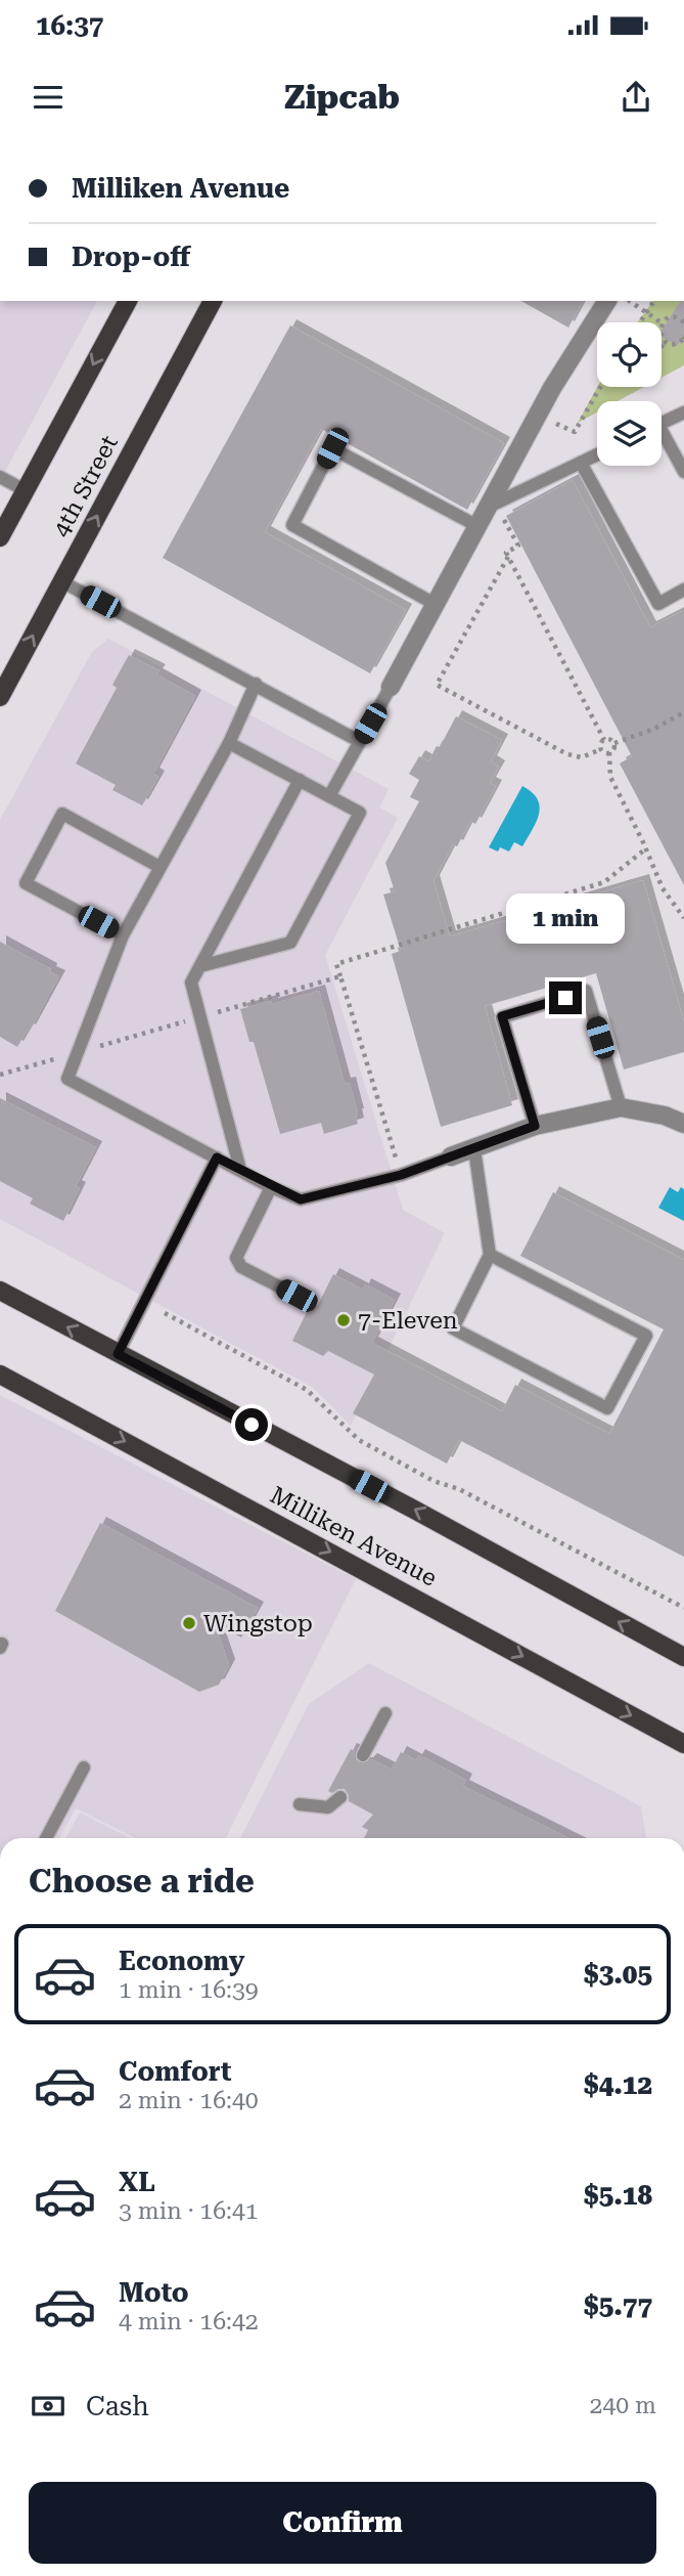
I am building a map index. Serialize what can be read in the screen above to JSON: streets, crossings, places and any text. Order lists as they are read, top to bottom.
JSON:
{
  "streets": {
    "main road": ["4th Street", "Milliken Avenue"]
  },
  "places": ["7-Eleven", "Wingstop"],
  "page": {
    "status": "16:37",
    "header": "Zipcab",
    "banner": ["Milliken Avenue", "Drop-off"],
    "bubble": "1 min",
    "heading": "Choose a ride",
    "list": [
      {
        "name": "Economy",
        "note": "1 min · 16:39",
        "value": "$3.05"
      },
      {
        "name": "Comfort",
        "note": "2 min · 16:40",
        "value": "$4.12"
      },
      {
        "name": "XL",
        "note": "3 min · 16:41",
        "value": "$5.18"
      },
      {
        "name": "Moto",
        "note": "4 min · 16:42",
        "value": "$5.77"
      }
    ],
    "pay": ["Cash", "240 m"],
    "buttons": "Confirm"
  }
}
